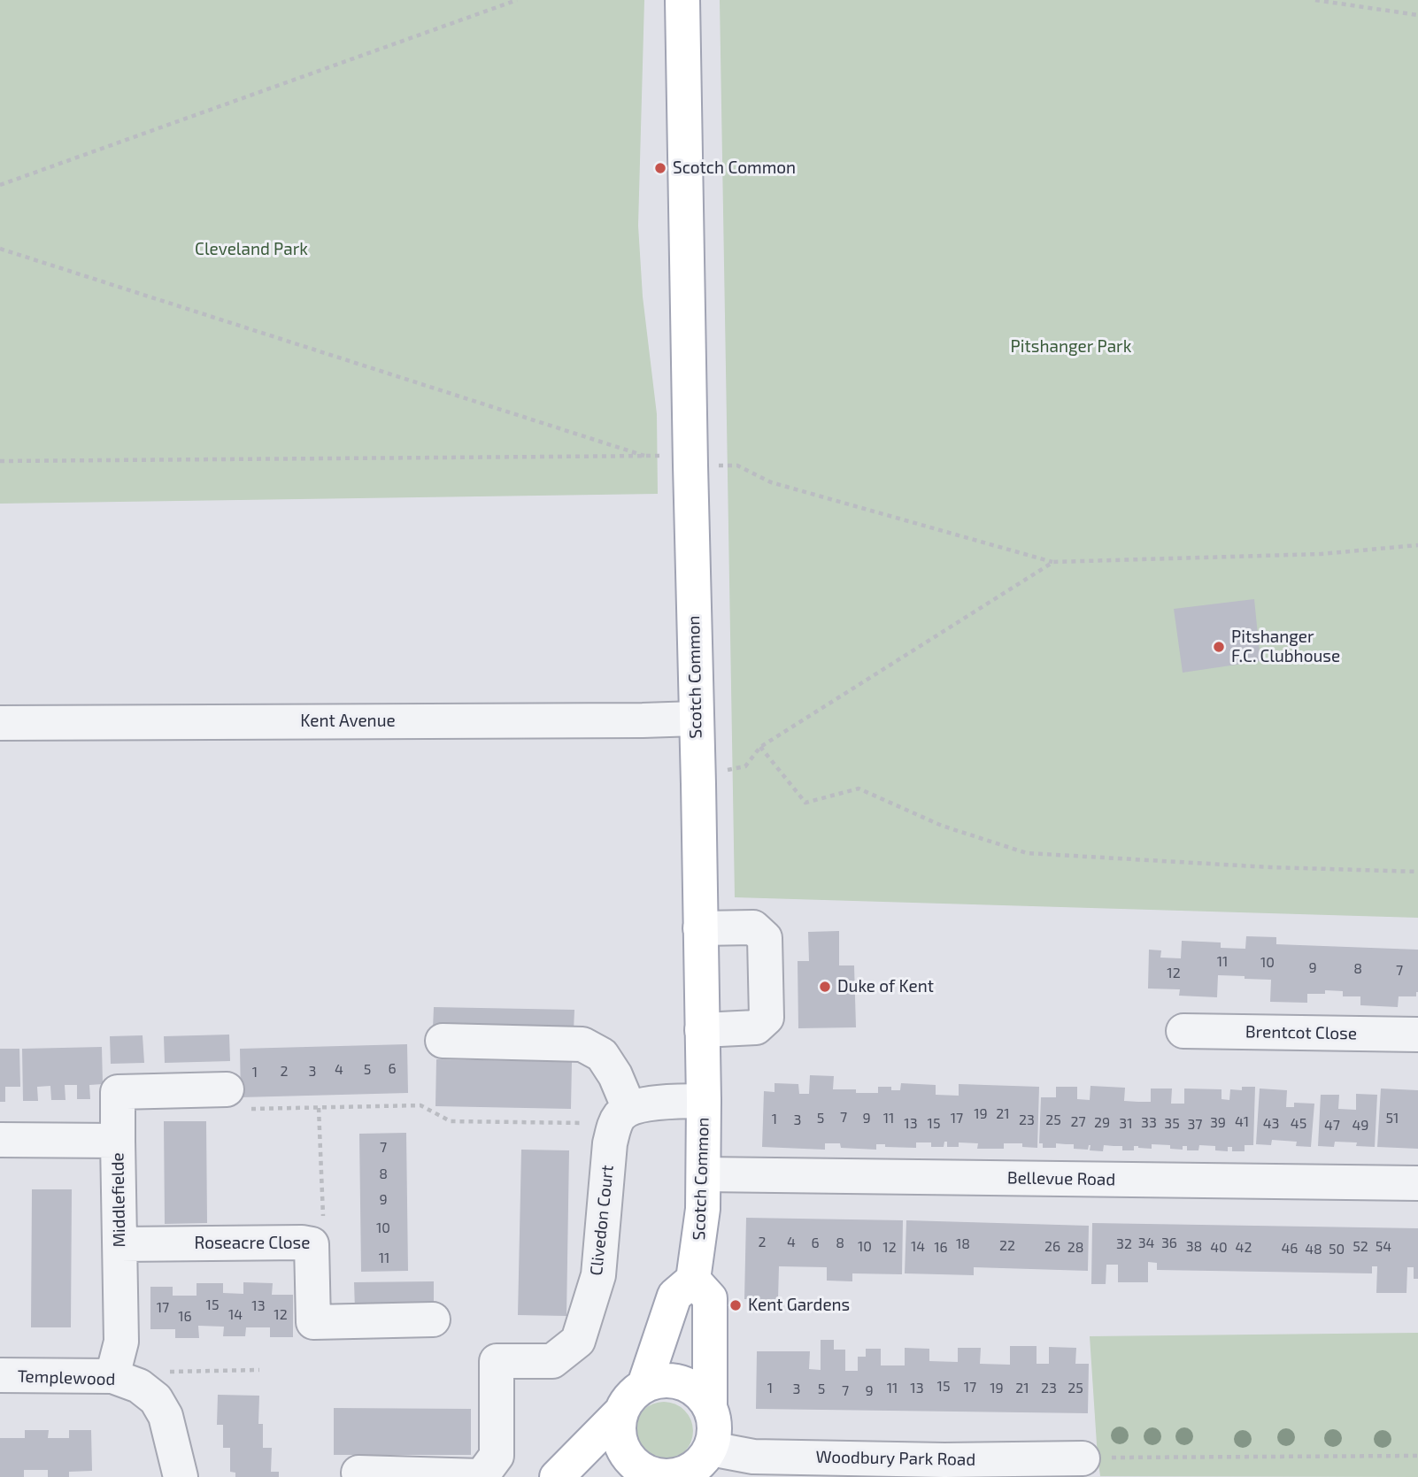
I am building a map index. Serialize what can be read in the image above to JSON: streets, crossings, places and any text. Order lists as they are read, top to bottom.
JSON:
{
  "streets": {
    "main road": ["Scotch Common"],
    "street": [
      "Kent Avenue",
      "Brentcot Close",
      "Bellevue Road",
      "Middlefielde",
      "Clivedon Court",
      "Roseacre Close",
      "Templewood",
      "Woodbury Park Road"
    ]
  },
  "crossings": [
    ["Scotch Common", "Kent Avenue"],
    ["Scotch Common", "Bellevue Road"],
    ["Middlefielde", "Roseacre Close"],
    ["Middlefielde", "Templewood"]
  ],
  "parks": ["Cleveland Park", "Pitshanger Park"],
  "places": [
    "Scotch Common",
    "Pitshanger F.C. Clubhouse",
    "Duke of Kent",
    "Kent Gardens"
  ],
  "house_numbers": [
    "11",
    "10",
    "9",
    "8",
    "7",
    "12",
    "6",
    "4",
    "5",
    "2",
    "3",
    "1",
    "19",
    "21",
    "7",
    "5",
    "9",
    "11",
    "17",
    "51",
    "1",
    "3",
    "23",
    "25",
    "27",
    "41",
    "29",
    "33",
    "39",
    "13",
    "15",
    "31",
    "35",
    "43",
    "45",
    "37",
    "47",
    "49",
    "7",
    "8",
    "9",
    "10",
    "2",
    "4",
    "6",
    "8",
    "34",
    "36",
    "18",
    "32",
    "22",
    "10",
    "14",
    "26",
    "38",
    "52",
    "54",
    "12",
    "16",
    "28",
    "40",
    "42",
    "46",
    "48",
    "50",
    "11",
    "15",
    "13",
    "17",
    "14",
    "12",
    "16",
    "15",
    "17",
    "1",
    "11",
    "13",
    "19",
    "21",
    "23",
    "25",
    "3",
    "5",
    "7",
    "9"
  ]
}
